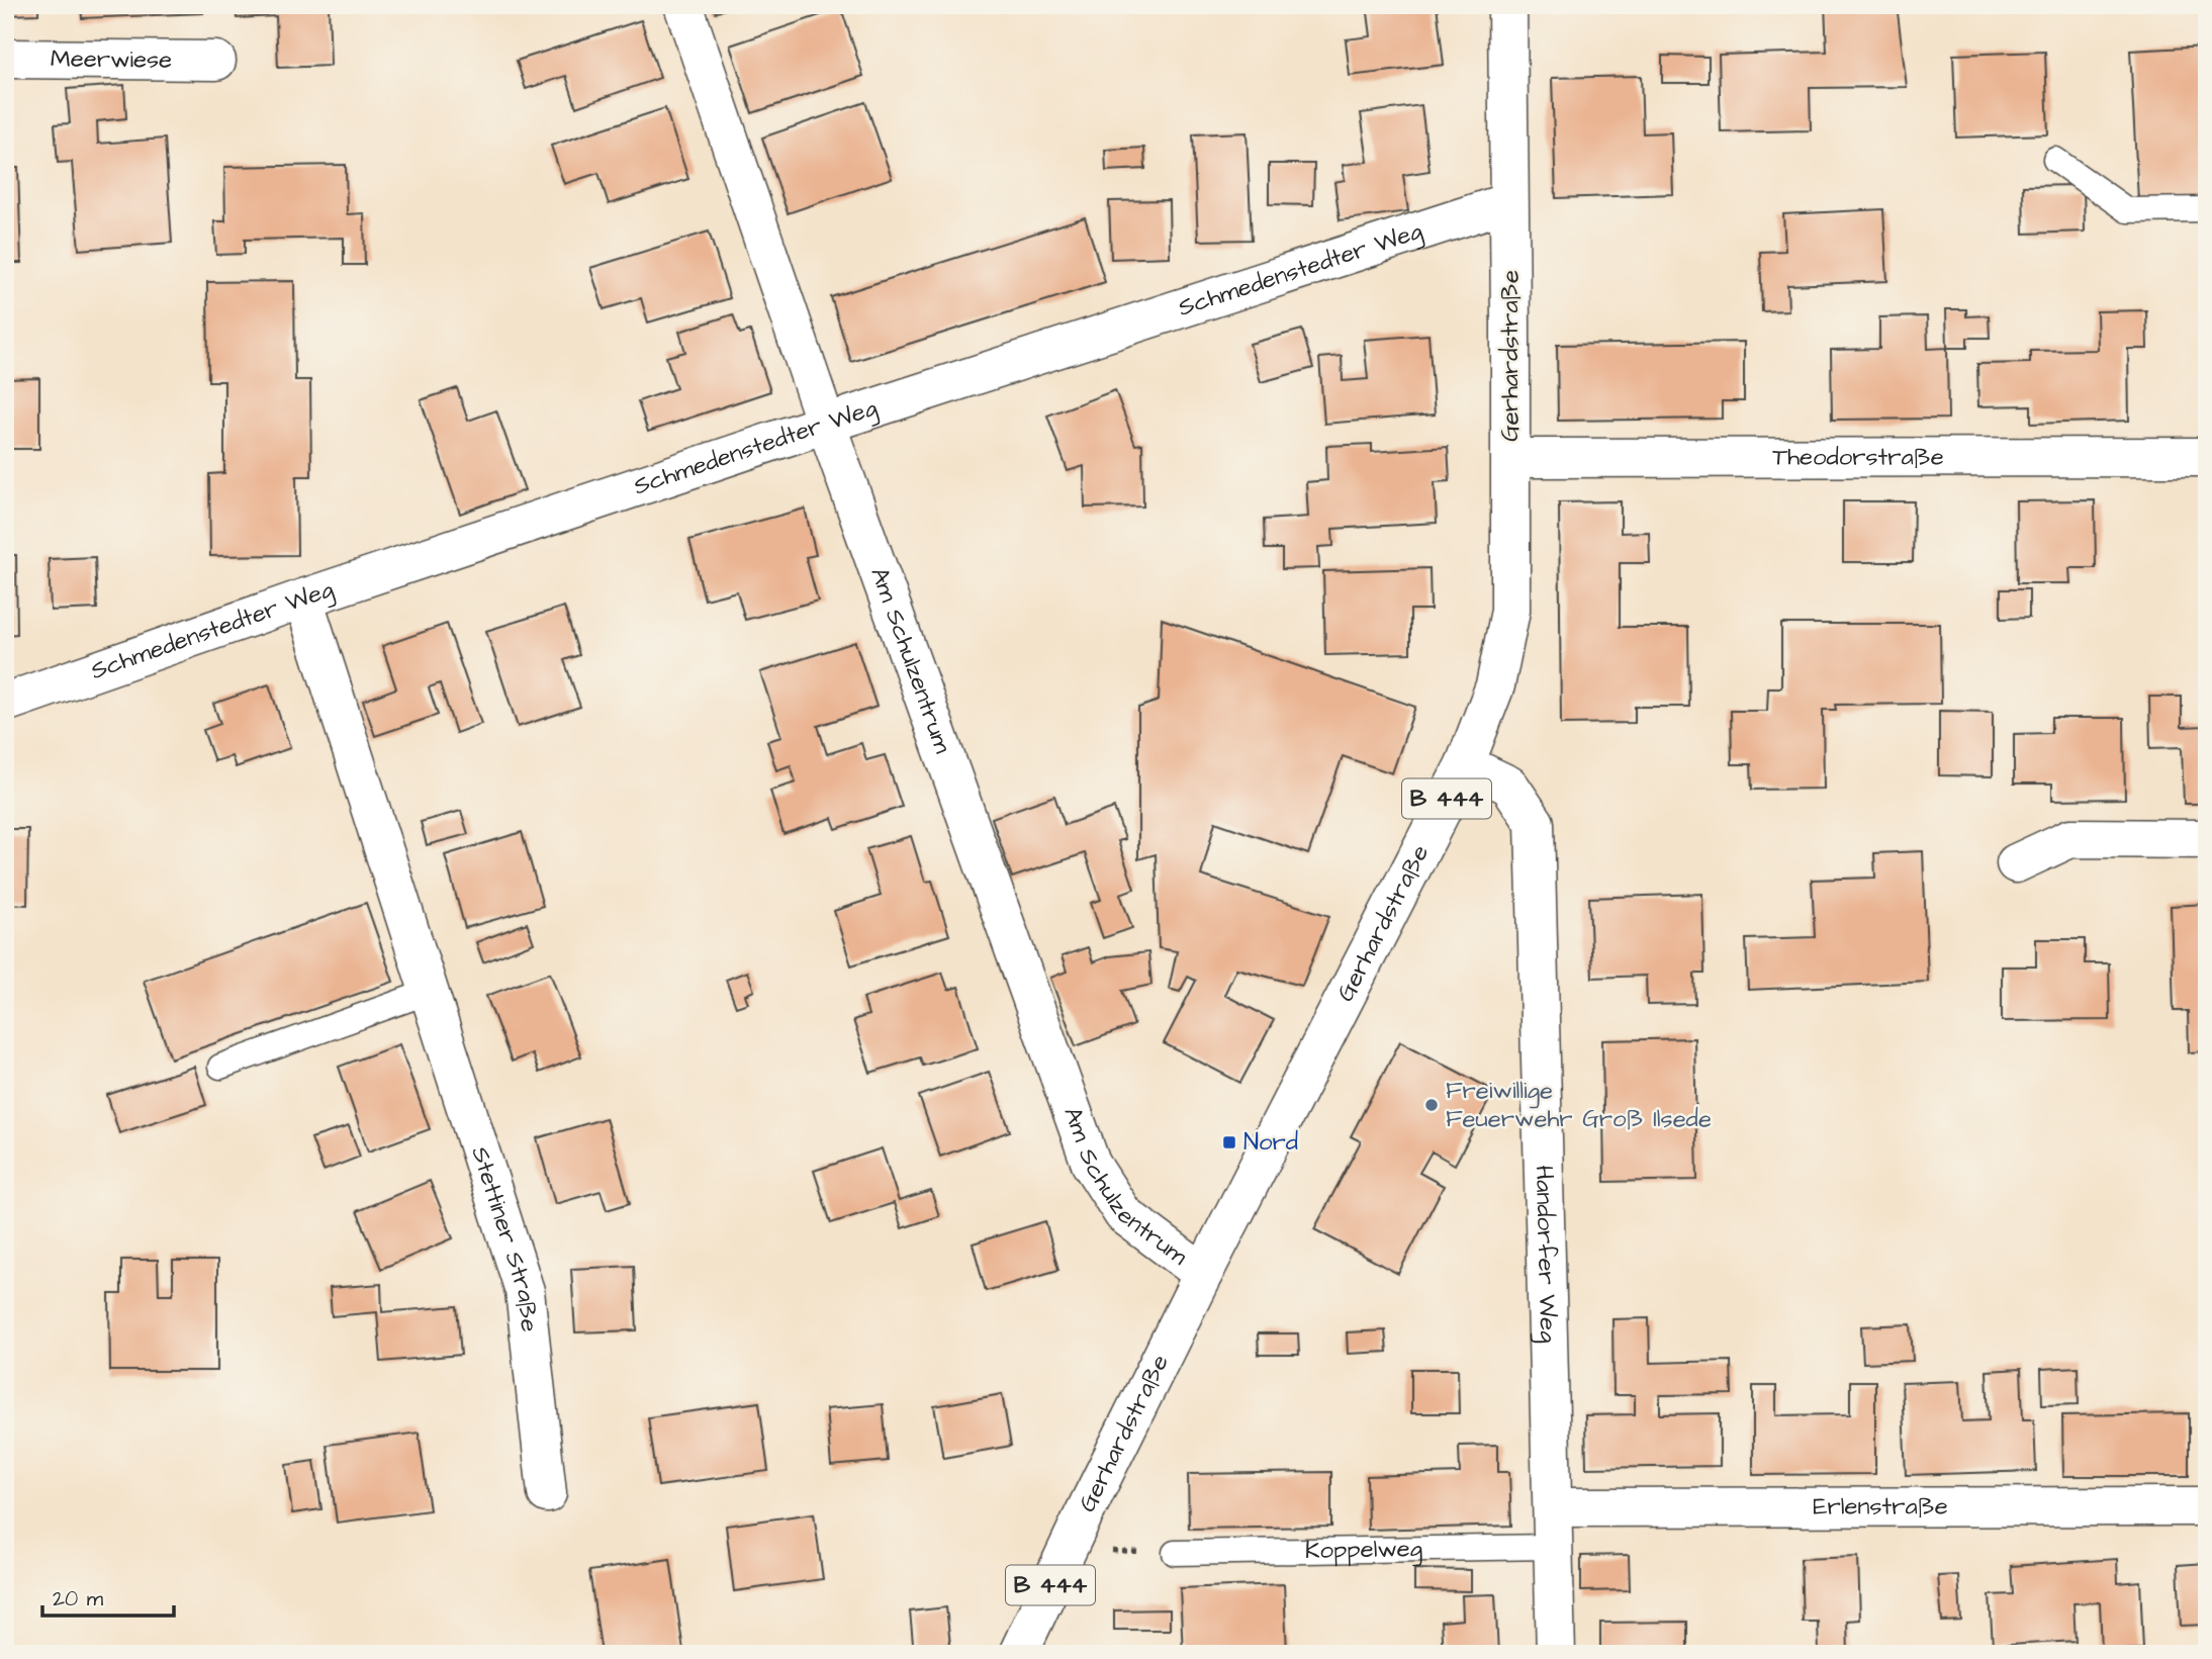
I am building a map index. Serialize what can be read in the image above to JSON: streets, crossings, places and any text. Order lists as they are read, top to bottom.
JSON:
{
  "streets": {
    "street": [
      "Meerwiese",
      "Schmedenstedter Weg",
      "Gerhardstraße",
      "Theodorstraße",
      "Am Schulzentrum",
      "B 444",
      "Stettiner Straße",
      "Handorfer Weg",
      "Erlenstraße"
    ],
    "lane": ["Koppelweg"]
  },
  "crossings": [
    ["Schmedenstedter Weg", "Gerhardstraße"],
    ["Schmedenstedter Weg", "Am Schulzentrum"],
    ["Schmedenstedter Weg", "Stettiner Straße"],
    ["Gerhardstraße", "Theodorstraße"],
    ["Gerhardstraße", "Am Schulzentrum"],
    ["Gerhardstraße", "Handorfer Weg"],
    ["Handorfer Weg", "Erlenstraße"],
    ["Handorfer Weg", "Koppelweg"]
  ],
  "places": {
    "other": ["Freiwillige Feuerwehr Groß Ilsede"],
    "transit": ["Nord"]
  },
  "scale_bar": "20 m"
}
